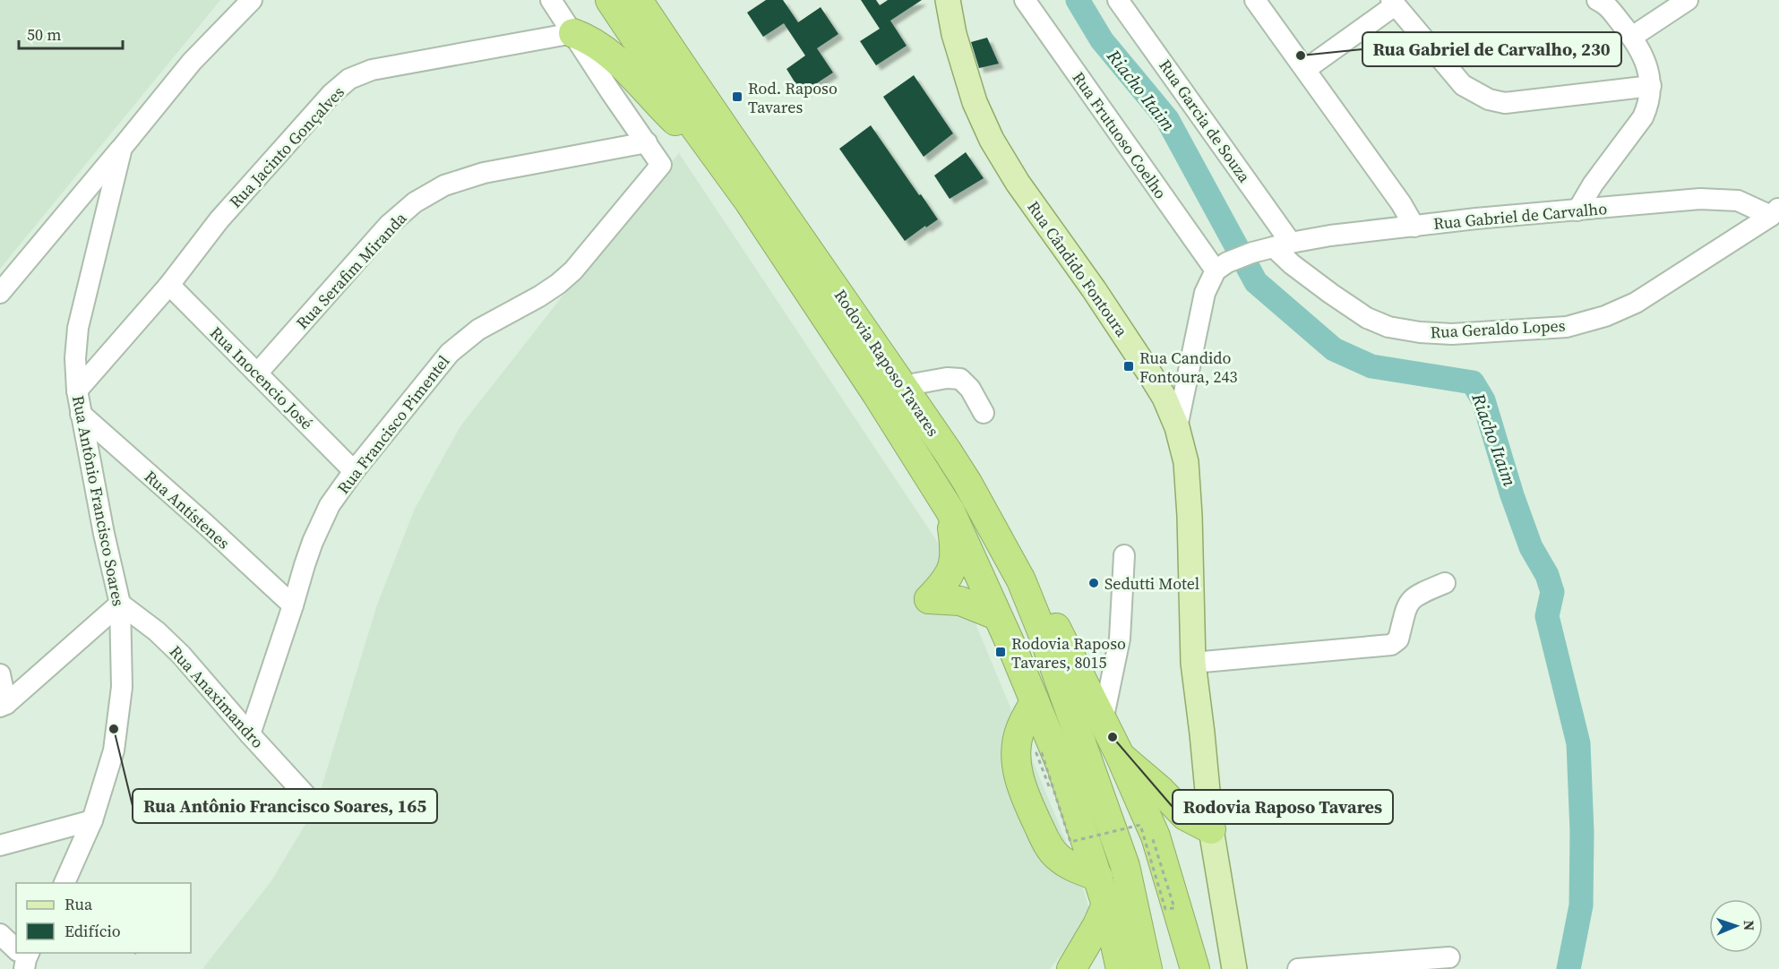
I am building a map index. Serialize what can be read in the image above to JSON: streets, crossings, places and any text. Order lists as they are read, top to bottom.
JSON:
{
  "streets": {
    "highway": ["Rodovia Raposo Tavares"],
    "main road": ["Rua Cândido Fontoura"],
    "street": [
      "Rua Garcia de Souza",
      "Rua Frutuoso Coelho",
      "Rua Jacinto Gonçalves",
      "Rua Gabriel de Carvalho",
      "Rua Serafim Miranda",
      "Rua Geraldo Lopes",
      "Rua Inocencio José",
      "Rua Francisco Pimentel",
      "Rua Antônio Francisco Soares",
      "Rua Antístenes",
      "Rua Anaximandro"
    ]
  },
  "crossings": [
    ["Rua Garcia de Souza", "Rua Geraldo Lopes"],
    ["Rua Jacinto Gonçalves", "Rua Inocencio José"],
    ["Rua Jacinto Gonçalves", "Rua Antônio Francisco Soares"],
    ["Rua Gabriel de Carvalho", "Rua Geraldo Lopes"],
    ["Rua Serafim Miranda", "Rua Inocencio José"],
    ["Rua Serafim Miranda", "Rua Francisco Pimentel"],
    ["Rua Inocencio José", "Rua Francisco Pimentel"],
    ["Rua Francisco Pimentel", "Rua Antístenes"],
    ["Rua Francisco Pimentel", "Rua Anaximandro"],
    ["Rua Antônio Francisco Soares", "Rua Antístenes"],
    ["Rua Antônio Francisco Soares", "Rua Anaximandro"]
  ],
  "water": ["Riacho Itaim"],
  "places": {
    "other": [
      "Rua Gabriel de Carvalho, 230",
      "Sedutti Motel",
      "Rua Antônio Francisco Soares, 165",
      "Rodovia Raposo Tavares"
    ],
    "transit": ["Rod. Raposo Tavares", "Rua Candido Fontoura, 243", "Rodovia Raposo Tavares, 8015"]
  },
  "legend": ["Rua", "Edifício"],
  "scale_bar": "50 m",
  "north": "right"
}
